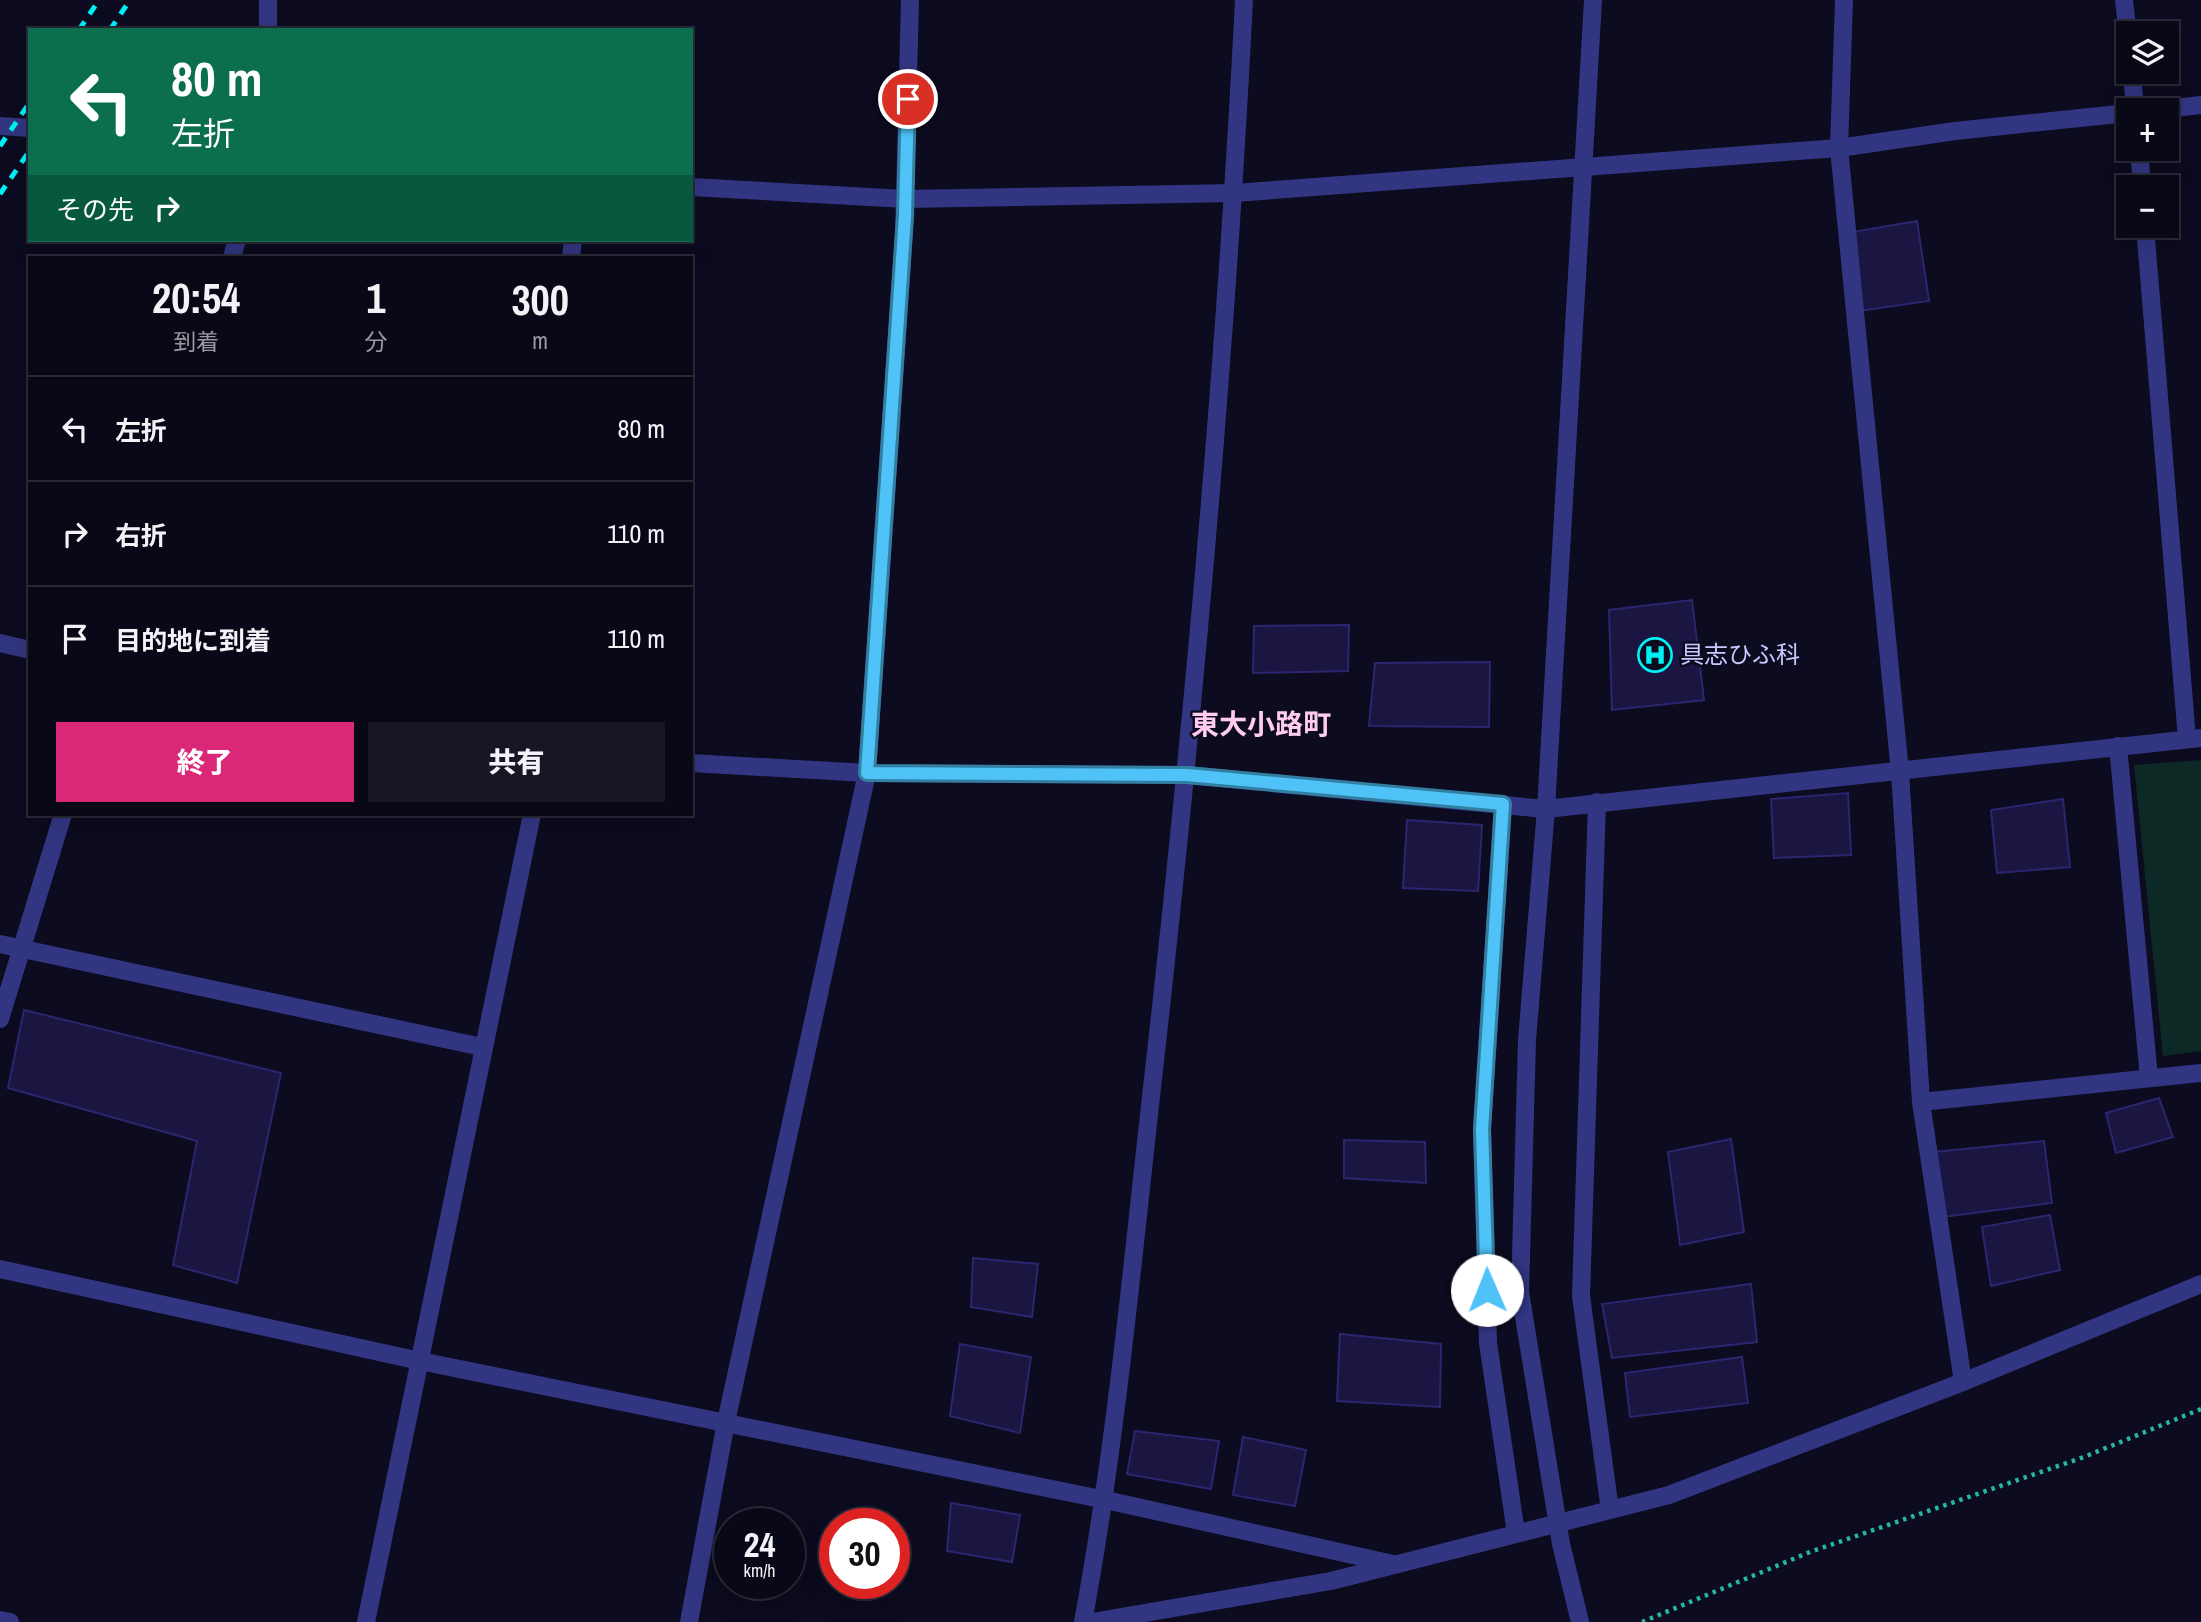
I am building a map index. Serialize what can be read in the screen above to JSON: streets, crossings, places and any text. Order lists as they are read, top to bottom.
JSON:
{
  "districts": ["東大小路町"],
  "places": {
    "hospital": ["具志ひふ科"]
  },
  "page": {
    "map_buttons": ["+", "−"],
    "turn": ["80 m", "左折"],
    "then": "その先",
    "eta": [
      "20:54",
      "到着",
      "1",
      "分",
      "300",
      "m"
    ],
    "list": [
      {
        "name": "左折",
        "value": "80 m"
      },
      {
        "name": "右折",
        "value": "110 m"
      },
      {
        "name": "目的地に到着",
        "value": "110 m"
      }
    ],
    "buttons": ["終了", "共有"],
    "speed": "24 km/h",
    "limit": "30"
  }
}
